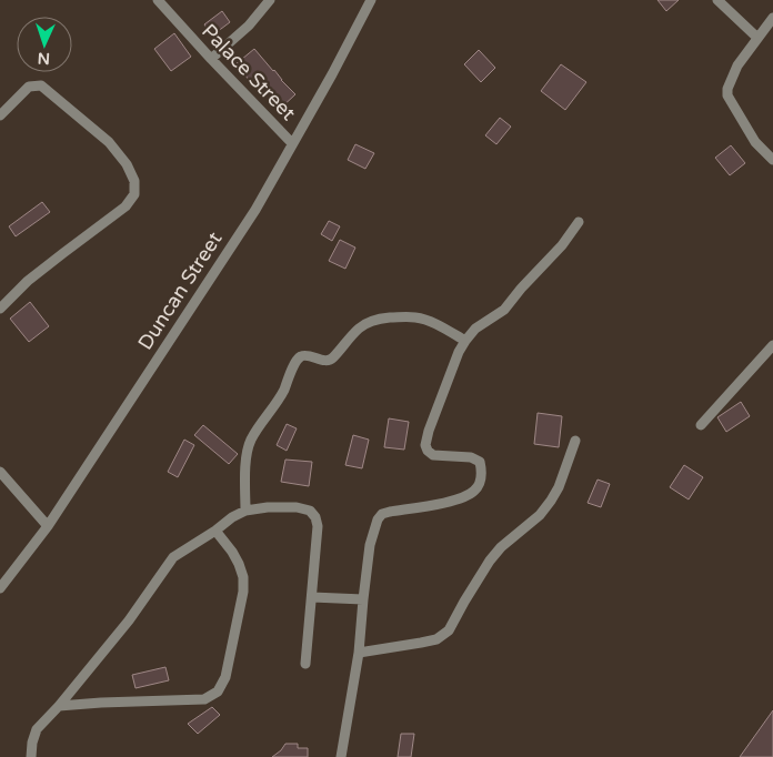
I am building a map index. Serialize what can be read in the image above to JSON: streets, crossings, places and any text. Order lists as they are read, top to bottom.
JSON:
{
  "streets": {
    "street": ["Palace Street", "Duncan Street"]
  },
  "crossings": [
    ["Palace Street", "Duncan Street"]
  ],
  "north": "bottom"
}
